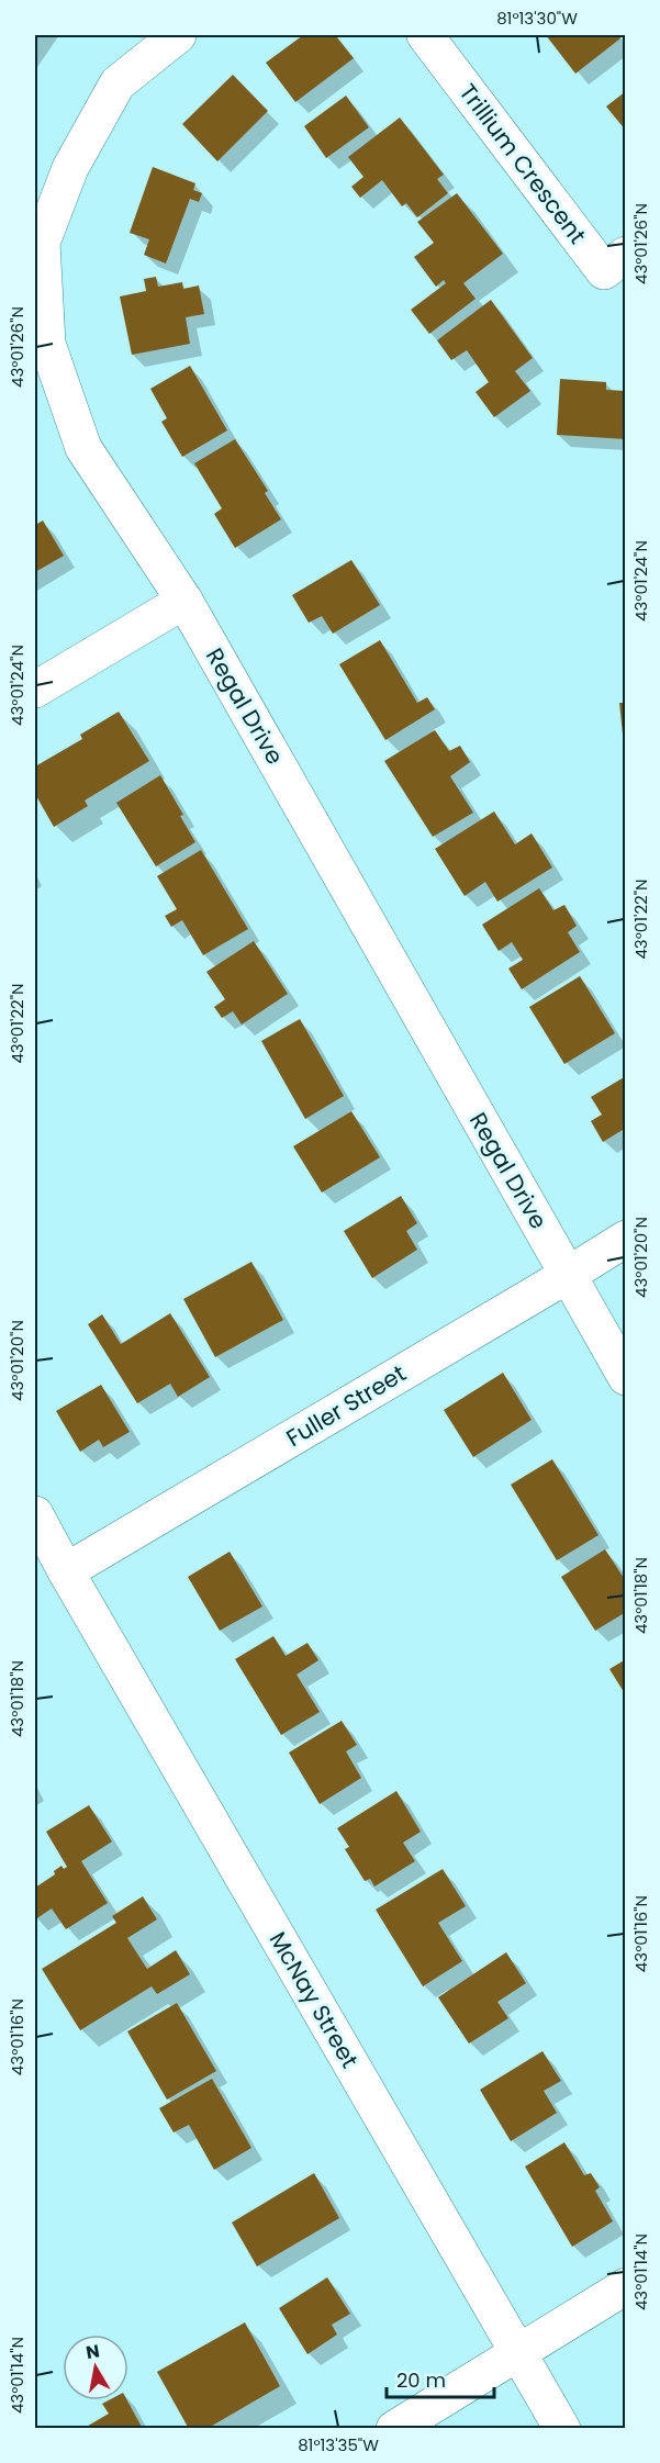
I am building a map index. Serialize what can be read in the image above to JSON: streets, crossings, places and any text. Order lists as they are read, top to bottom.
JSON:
{
  "streets": {
    "street": [
      "Trillium Crescent",
      "Regal Drive",
      "Fuller Street",
      "McNay Street"
    ]
  },
  "crossings": [
    ["Regal Drive", "Fuller Street"],
    ["Fuller Street", "McNay Street"]
  ],
  "scale_bar": "20 m",
  "north": "top",
  "coordinates": [
    "81°13'30\"W",
    "43°01'26\"N",
    "43°01'24\"N",
    "43°01'22\"N",
    "43°01'20\"N",
    "43°01'18\"N",
    "43°01'16\"N",
    "43°01'14\"N",
    "81°13'35\"W"
  ]
}
